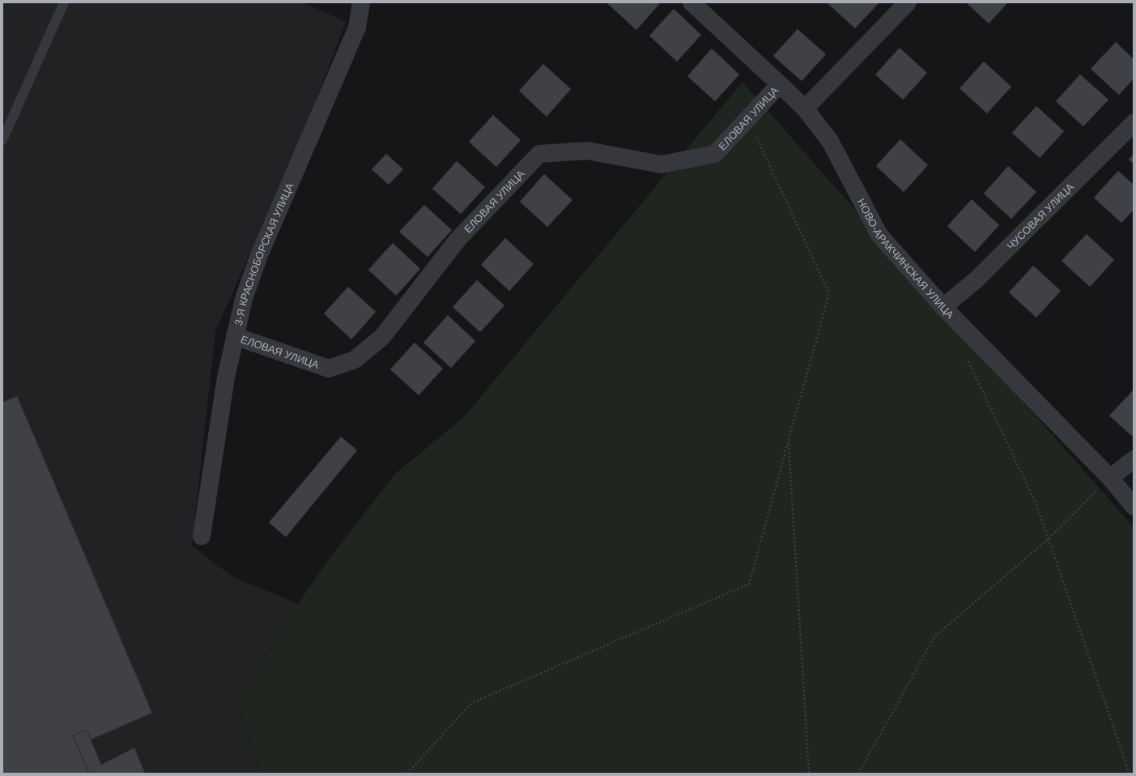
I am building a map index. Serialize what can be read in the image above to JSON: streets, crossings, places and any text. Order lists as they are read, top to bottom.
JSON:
{
  "streets": {
    "street": [
      "ЕЛОВАЯ УЛИЦА",
      "ЧУСОВАЯ УЛИЦА",
      "3-Я КРАСНОБОРСКАЯ УЛИЦА",
      "НОВО-АРАКЧИНСКАЯ УЛИЦА"
    ]
  },
  "crossings": [
    ["ЕЛОВАЯ УЛИЦА", "3-Я КРАСНОБОРСКАЯ УЛИЦА"],
    ["ЕЛОВАЯ УЛИЦА", "НОВО-АРАКЧИНСКАЯ УЛИЦА"],
    ["ЧУСОВАЯ УЛИЦА", "НОВО-АРАКЧИНСКАЯ УЛИЦА"]
  ]
}
